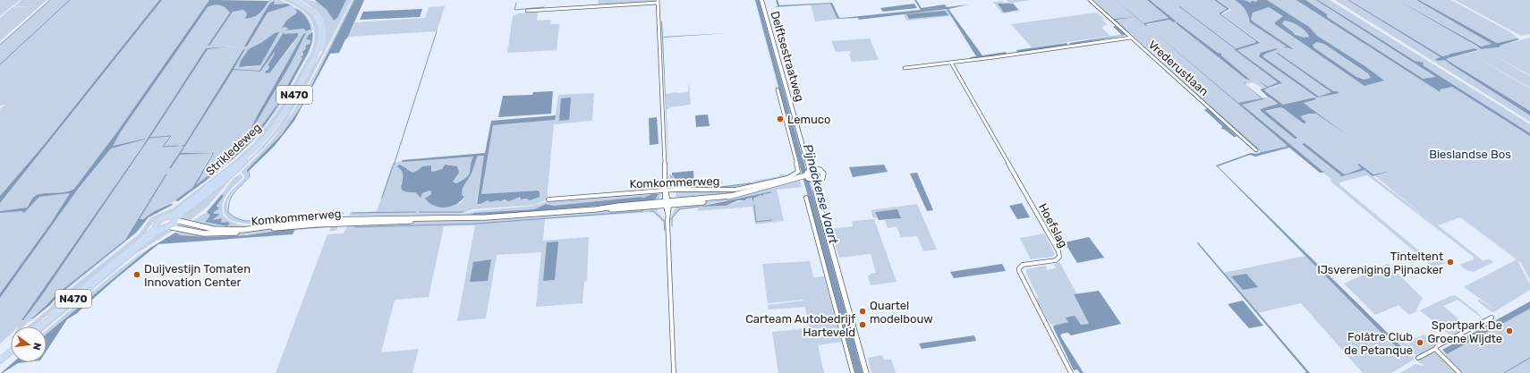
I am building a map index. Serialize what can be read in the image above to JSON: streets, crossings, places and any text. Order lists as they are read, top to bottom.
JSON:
{
  "streets": {
    "main road": [
      "Delftsestraatweg",
      "N470",
      "Strikledeweg",
      "Komkommerweg"
    ],
    "street": ["Vrederustlaan", "Hoefslag"]
  },
  "crossings": [
    ["Delftsestraatweg", "Komkommerweg"],
    ["N470", "Strikledeweg"],
    ["N470", "Komkommerweg"],
    ["Strikledeweg", "Komkommerweg"]
  ],
  "water": ["Pijnackerse Vaart"],
  "parks": ["Bieslandse Bos"],
  "places": [
    "Lemuco",
    "Tinteltent IJsvereniging Pijnacker",
    "Duijvestijn Tomaten Innovation Center",
    "Quartel modelbouw",
    "Carteam Autobedrijf Harteveld",
    "Sportpark De Groene Wijdte",
    "Folâtre Club de Petanque"
  ],
  "north": "right"
}
